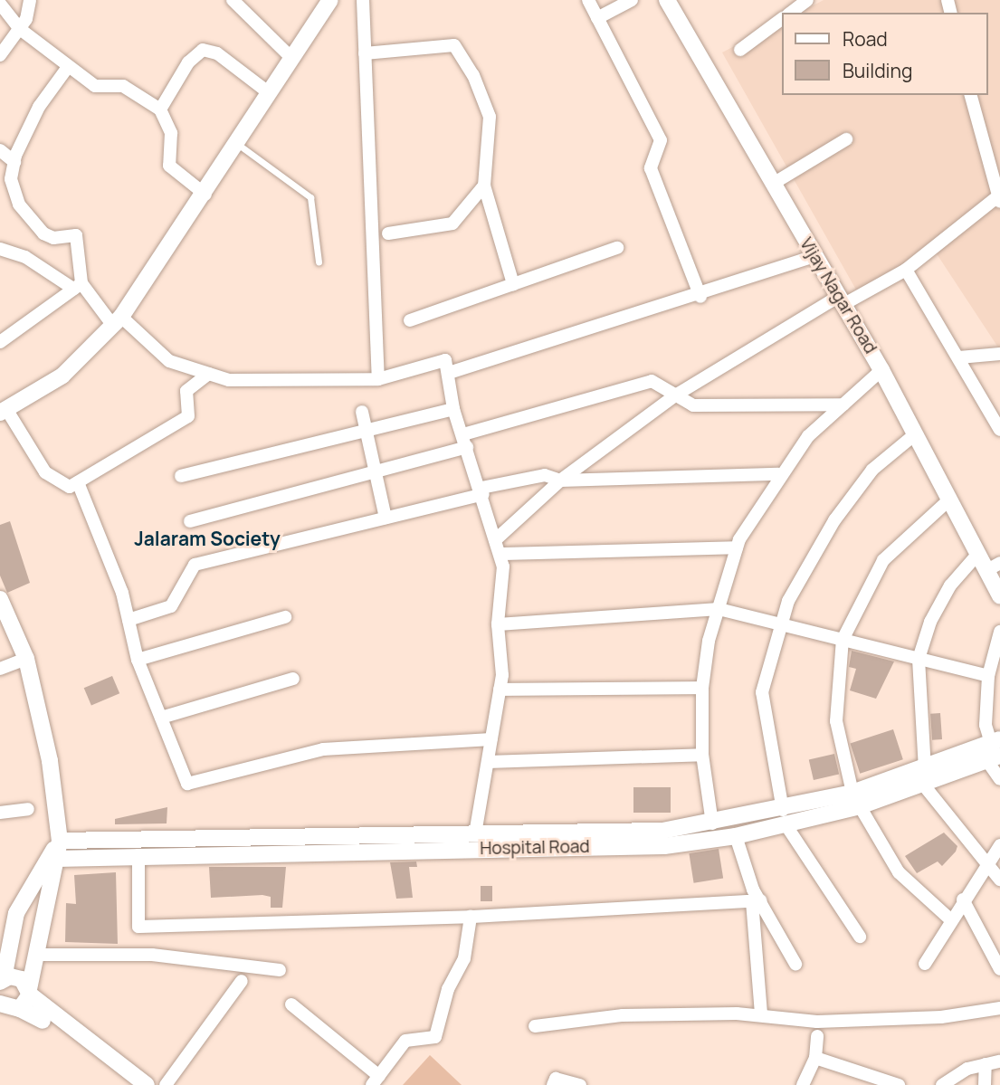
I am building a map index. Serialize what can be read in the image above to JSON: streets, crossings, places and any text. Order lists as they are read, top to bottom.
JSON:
{
  "streets": {
    "street": ["Vijay Nagar Road", "Hospital Road"]
  },
  "districts": ["Jalaram Society"],
  "legend": ["Road", "Building"]
}
